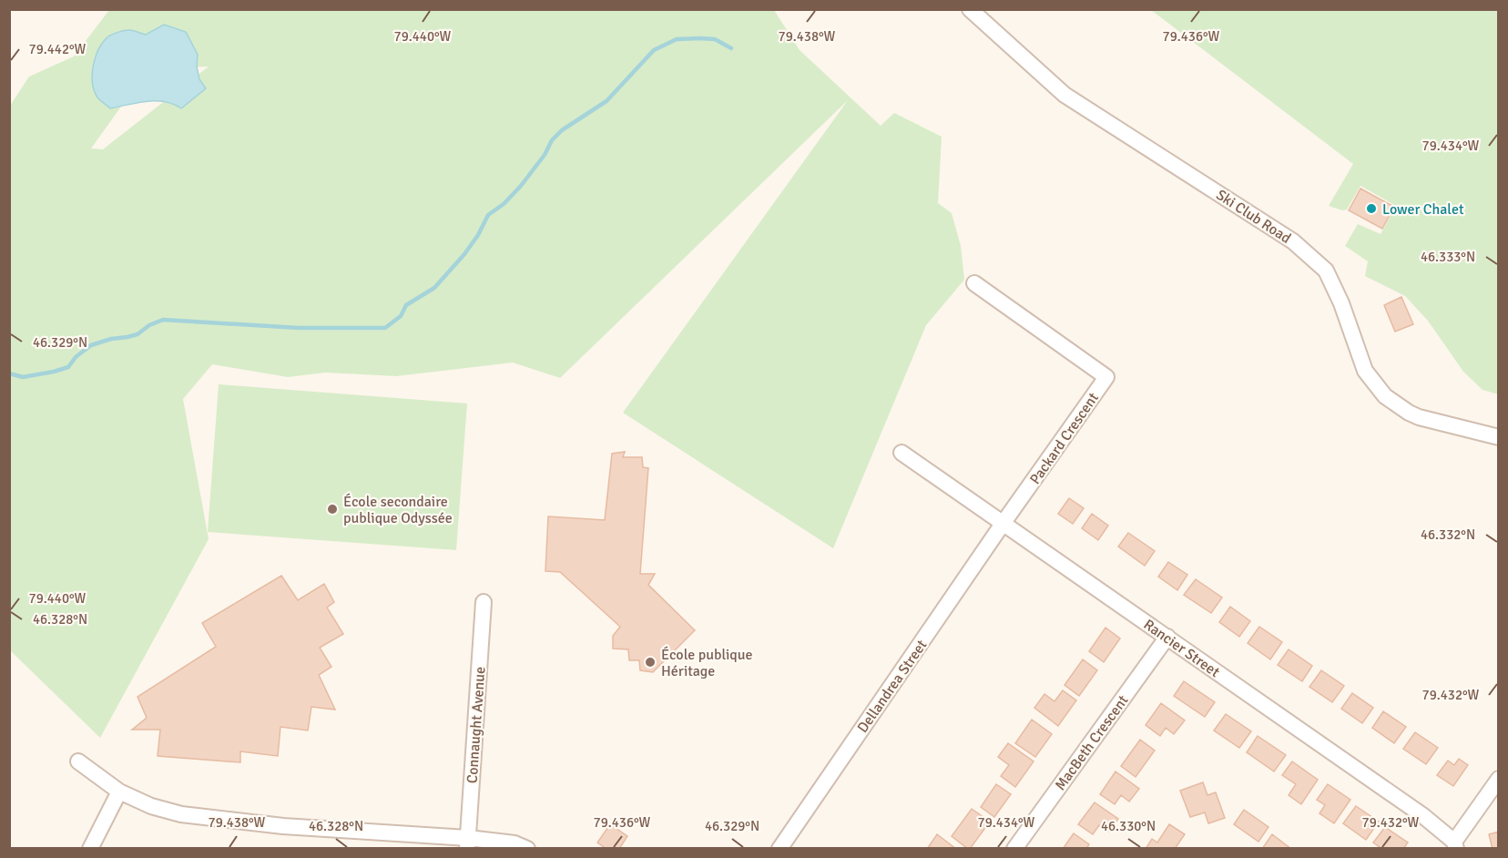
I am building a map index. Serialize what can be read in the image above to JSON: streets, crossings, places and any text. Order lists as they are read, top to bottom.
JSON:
{
  "streets": {
    "street": [
      "Ski Club Road",
      "Packard Crescent",
      "Rancier Street",
      "Dellandrea Street",
      "Connaught Avenue",
      "MacBeth Crescent"
    ]
  },
  "crossings": [
    ["Packard Crescent", "Rancier Street"],
    ["Packard Crescent", "Dellandrea Street"],
    ["Rancier Street", "Dellandrea Street"],
    ["Rancier Street", "MacBeth Crescent"]
  ],
  "places": ["Lower Chalet", "École secondaire publique Odyssée", "École publique Héritage"],
  "coordinates": [
    "79.440°W",
    "79.438°W",
    "79.436°W",
    "79.442°W",
    "79.434°W",
    "46.333°N",
    "46.329°N",
    "46.332°N",
    "46.328°N",
    "79.432°W",
    "46.330°N"
  ]
}
